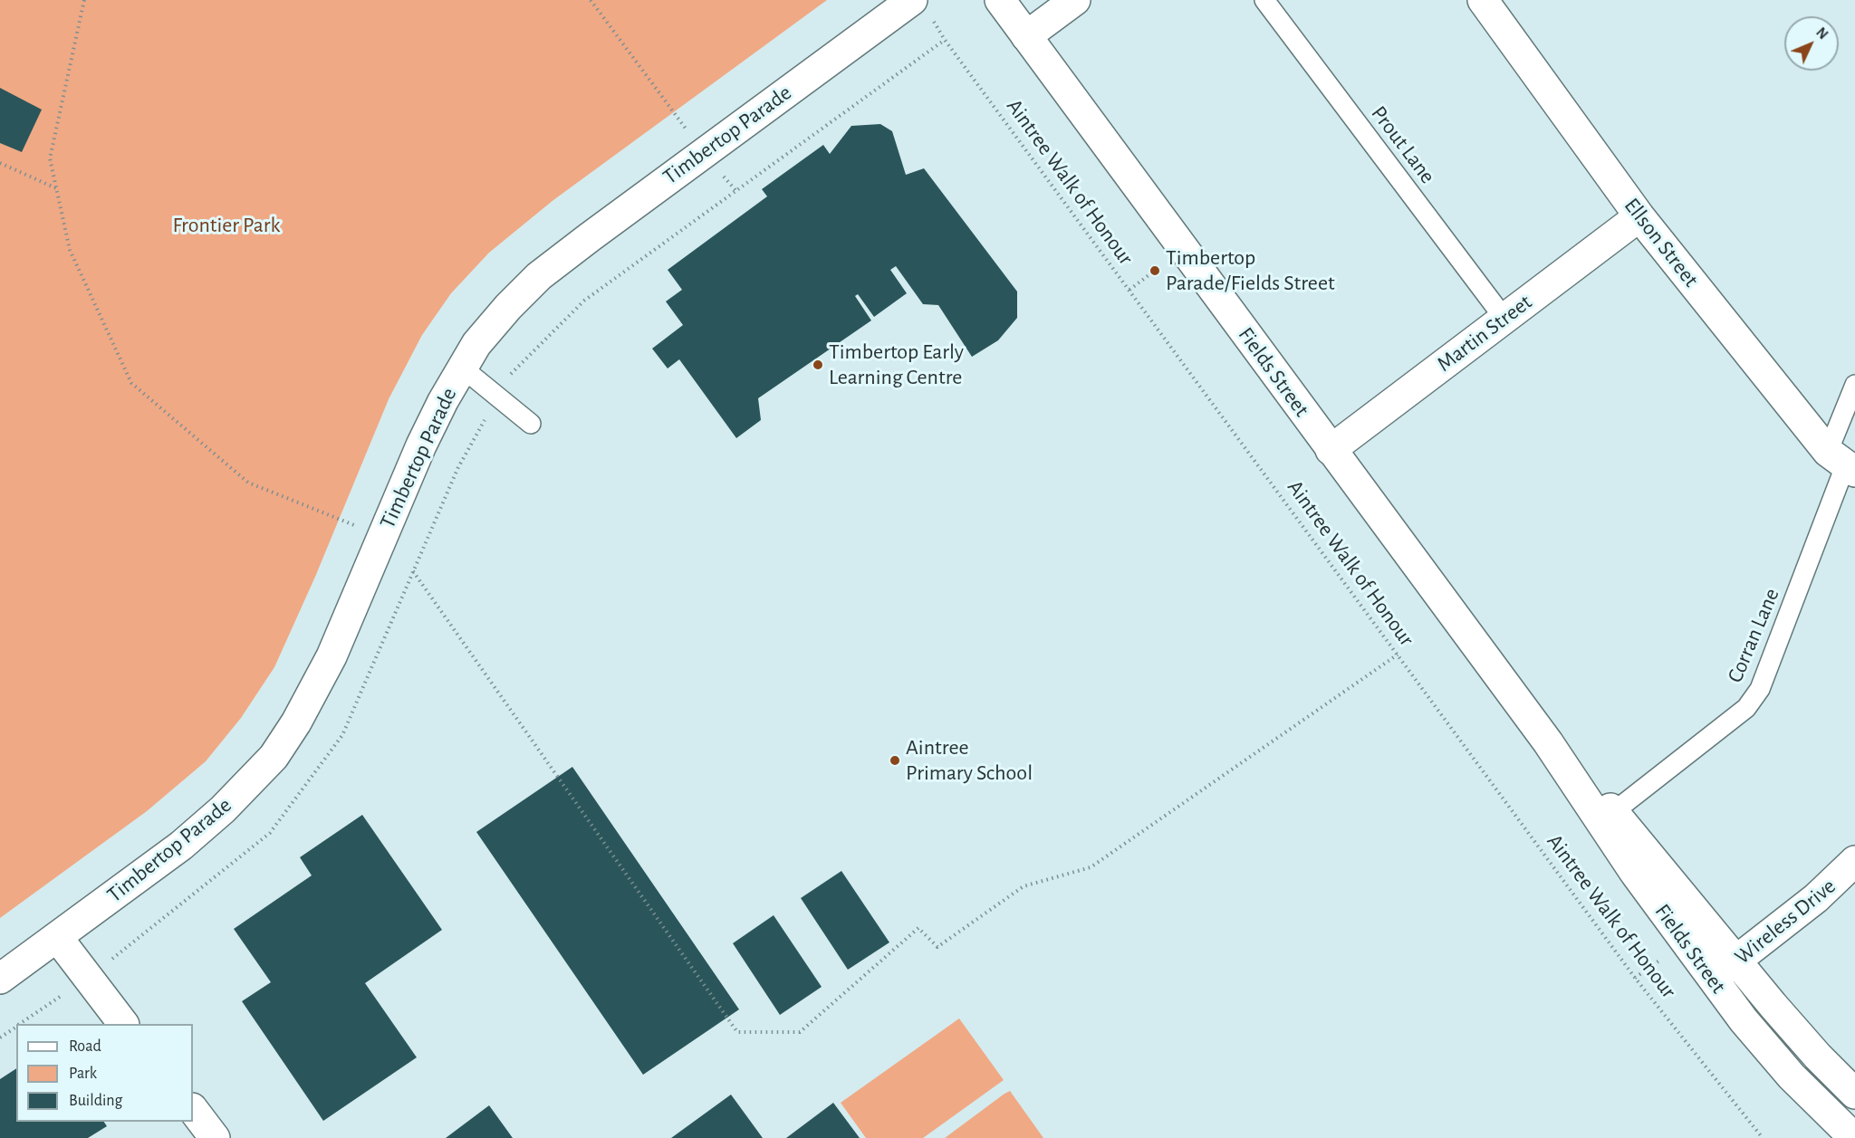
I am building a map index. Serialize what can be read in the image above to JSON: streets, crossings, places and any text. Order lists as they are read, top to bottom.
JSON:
{
  "streets": {
    "street": [
      "Timbertop Parade",
      "Ellson Street",
      "Martin Street",
      "Fields Street",
      "Wireless Drive"
    ],
    "lane": ["Prout Lane", "Corran Lane"],
    "path": ["Aintree Walk of Honour"]
  },
  "crossings": [
    ["Timbertop Parade", "Aintree Walk of Honour"],
    ["Prout Lane", "Martin Street"],
    ["Ellson Street", "Martin Street"],
    ["Ellson Street", "Corran Lane"],
    ["Martin Street", "Fields Street"],
    ["Fields Street", "Corran Lane"],
    ["Fields Street", "Wireless Drive"]
  ],
  "parks": ["Frontier Park"],
  "places": ["Timbertop Parade/Fields Street", "Timbertop Early Learning Centre", "Aintree Primary School"],
  "legend": ["Road", "Park", "Building"],
  "north": "top right"
}
